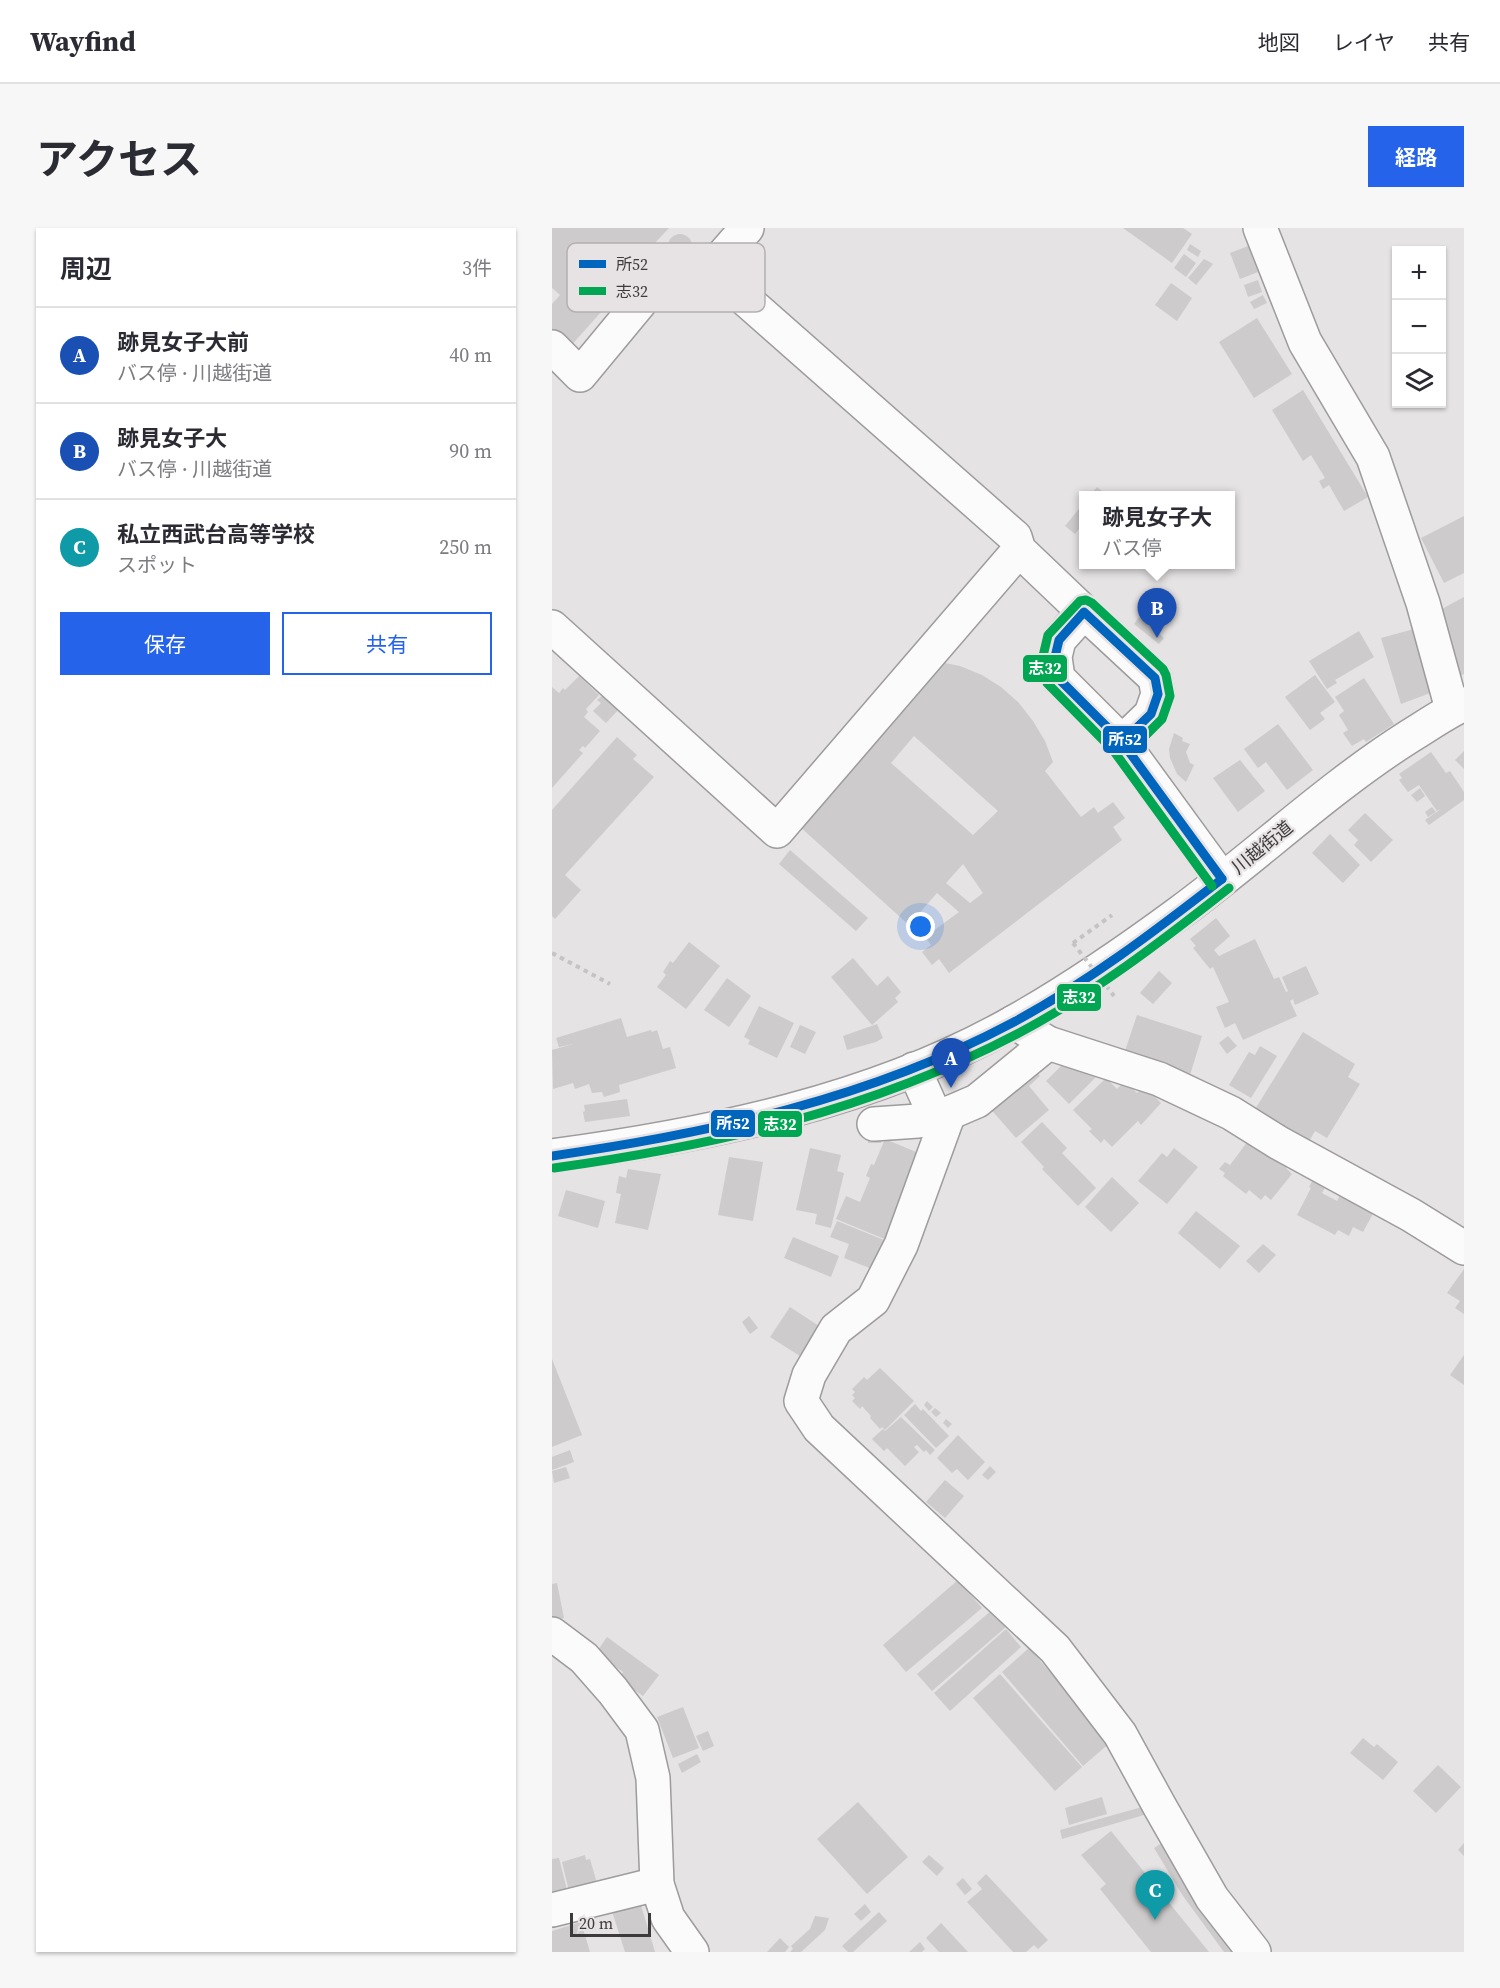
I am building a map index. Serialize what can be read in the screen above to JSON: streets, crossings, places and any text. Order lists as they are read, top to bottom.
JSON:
{
  "streets": {
    "main road": ["川越街道"]
  },
  "lines": ["transit line 志32", "transit line 所52"],
  "legend": ["所52", "志32"],
  "scale_bar": "20 m",
  "page": {
    "header": "Wayfind",
    "nav": ["地図", "レイヤ", "共有"],
    "title": "アクセス",
    "buttons": [
      "経路",
      ["保存", "共有"]
    ],
    "heading": ["周辺", "3件"],
    "map_buttons": ["+", "−"],
    "list": [
      {
        "mark": "A",
        "name": "跡見女子大前",
        "note": "バス停 · 川越街道",
        "value": "40 m"
      },
      {
        "mark": "B",
        "name": "跡見女子大",
        "note": "バス停 · 川越街道",
        "value": "90 m"
      },
      {
        "mark": "C",
        "name": "私立西武台高等学校",
        "note": "スポット",
        "value": "250 m"
      }
    ],
    "popup": ["跡見女子大", "バス停"],
    "pins": ["B", "A", "C"],
    "scale": "20 m"
  }
}
